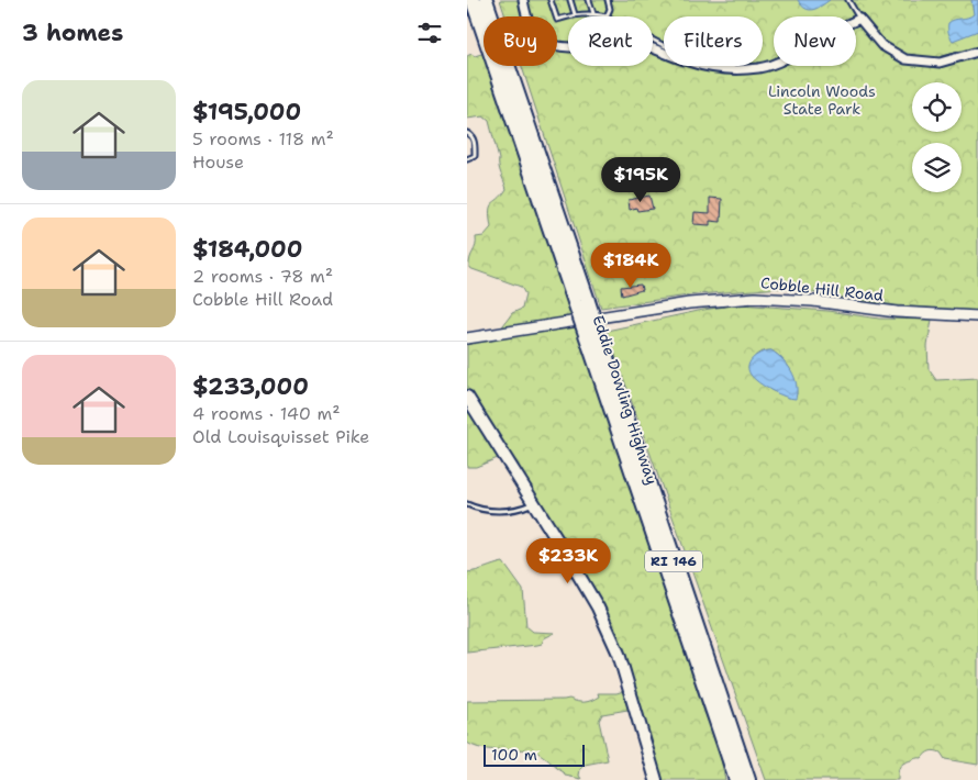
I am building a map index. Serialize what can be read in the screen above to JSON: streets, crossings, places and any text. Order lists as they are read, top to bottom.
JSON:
{
  "streets": {
    "highway": ["Eddie Dowling Highway", "RI 146"],
    "street": ["Cobble Hill Road"]
  },
  "parks": ["Lincoln Woods State Park"],
  "scale_bar": "100 m",
  "page": {
    "heading": "3 homes",
    "chip": [
      "Buy",
      "Rent",
      "Filters",
      "New"
    ],
    "list": [
      {
        "name": "$195,000",
        "note": "5 rooms · 118 m² · House"
      },
      {
        "name": "$184,000",
        "note": "2 rooms · 78 m² · Cobble Hill Road"
      },
      {
        "name": "$233,000",
        "note": "4 rooms · 140 m² · Old Louisquisset Pike"
      }
    ],
    "price": ["$195K", "$184K", "$233K"],
    "scale": "100 m"
  }
}
